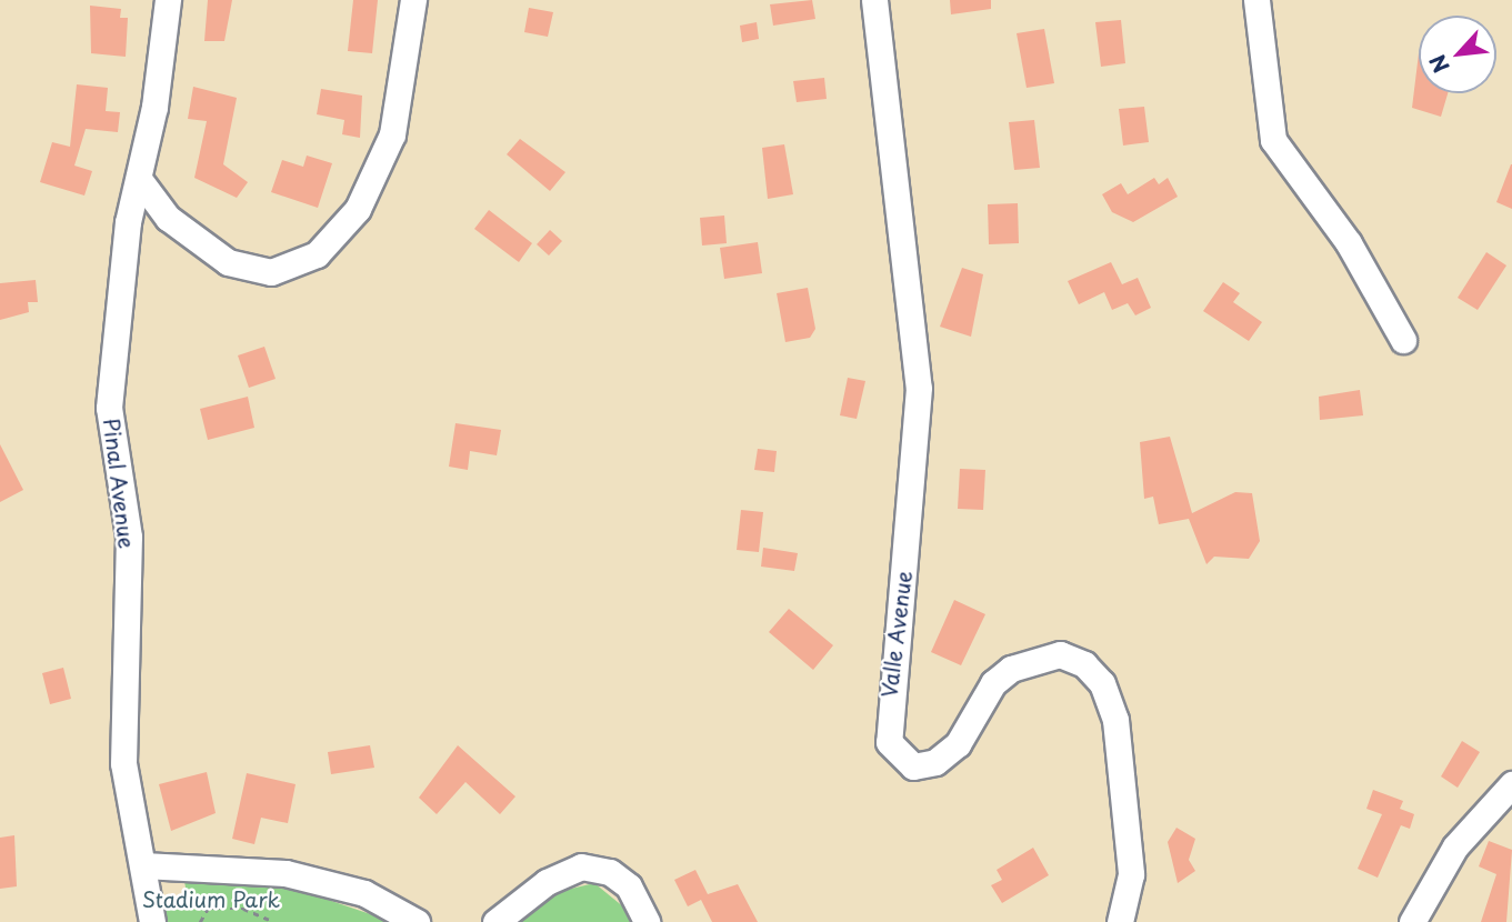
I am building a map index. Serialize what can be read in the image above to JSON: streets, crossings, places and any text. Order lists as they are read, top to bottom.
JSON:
{
  "streets": {
    "street": ["Pinal Avenue", "Valle Avenue"]
  },
  "parks": ["Stadium Park"],
  "north": "bottom left"
}
